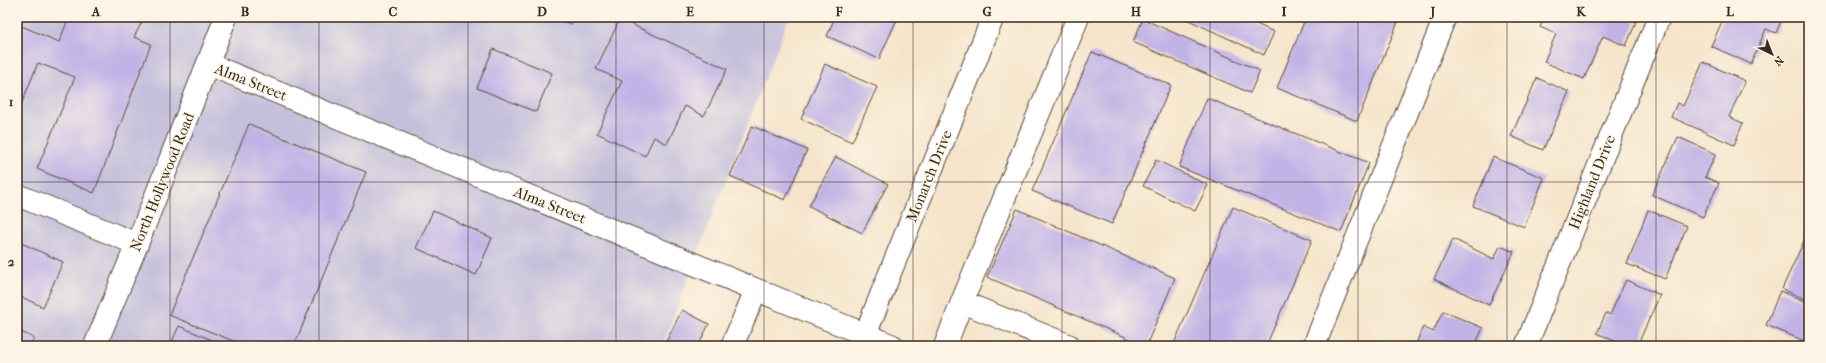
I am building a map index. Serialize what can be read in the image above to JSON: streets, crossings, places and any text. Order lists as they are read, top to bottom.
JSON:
{
  "streets": {
    "street": [
      "Alma Street",
      "Monarch Drive",
      "North Hollywood Road",
      "Highland Drive"
    ]
  },
  "crossings": [
    ["Alma Street", "Monarch Drive"],
    ["Alma Street", "North Hollywood Road"]
  ],
  "north": "bottom right",
  "grid": {
    "columns": [
      "A",
      "B",
      "C",
      "D",
      "E",
      "F",
      "G",
      "H",
      "I",
      "J",
      "K",
      "L"
    ],
    "rows": ["1", "2"]
  }
}
